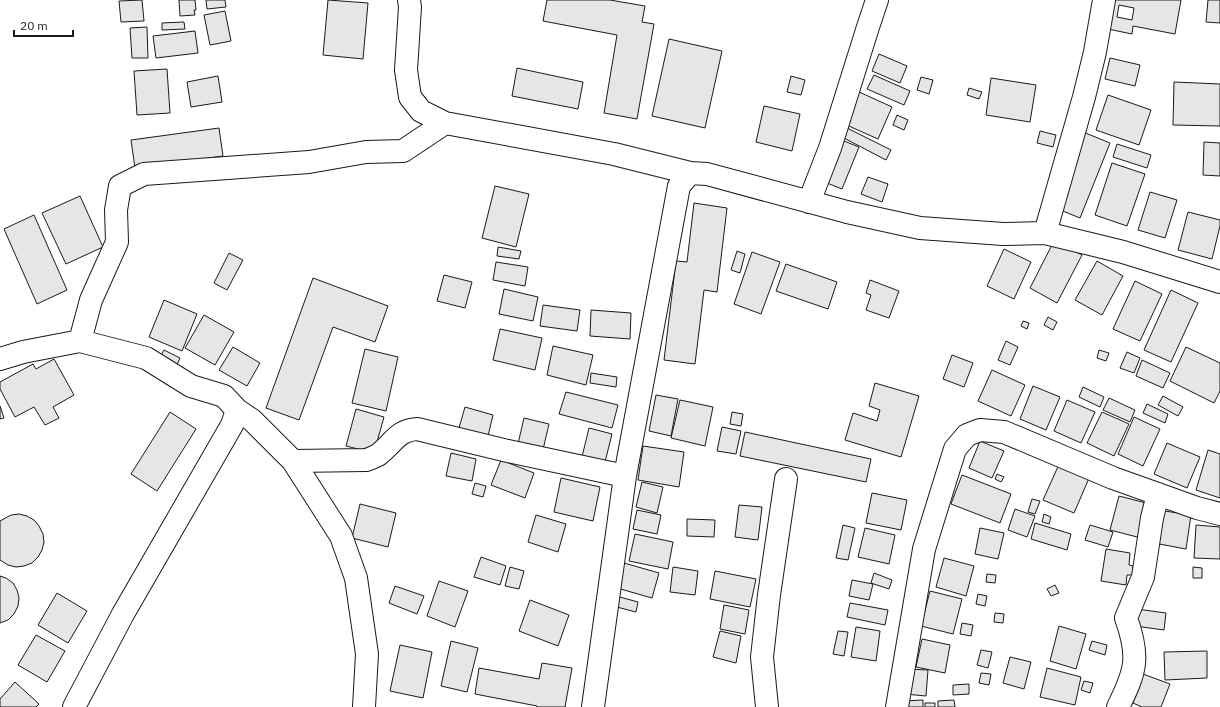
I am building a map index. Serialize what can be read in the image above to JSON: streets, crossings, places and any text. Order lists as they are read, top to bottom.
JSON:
{
  "scale_bar": "20 m"
}
